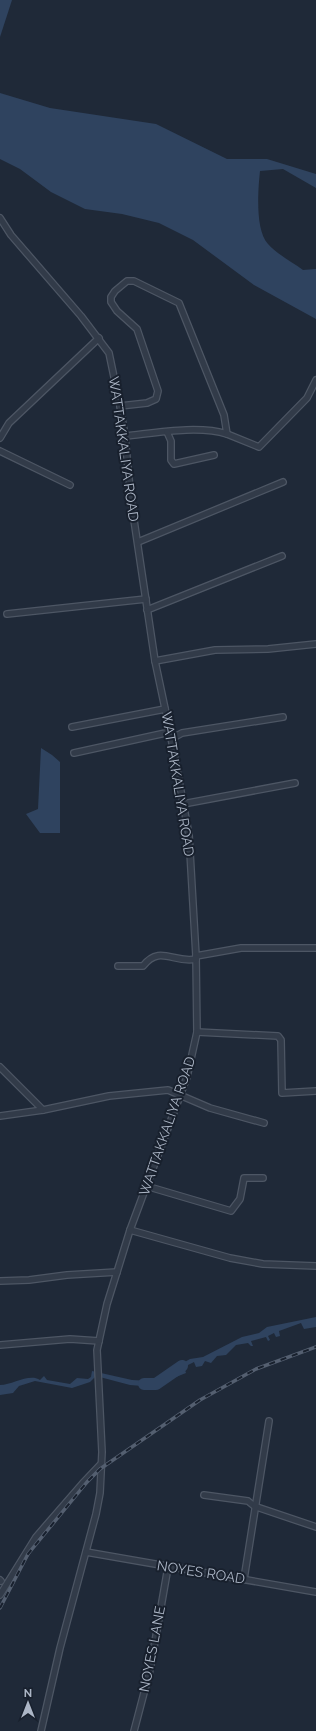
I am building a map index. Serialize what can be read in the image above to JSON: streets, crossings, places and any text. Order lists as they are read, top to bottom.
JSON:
{
  "streets": {
    "street": ["WATTAKKALIYA ROAD", "NOYES ROAD", "NOYES LANE"]
  },
  "crossings": [
    ["WATTAKKALIYA ROAD", "NOYES ROAD"],
    ["NOYES ROAD", "NOYES LANE"]
  ],
  "north": "top"
}
